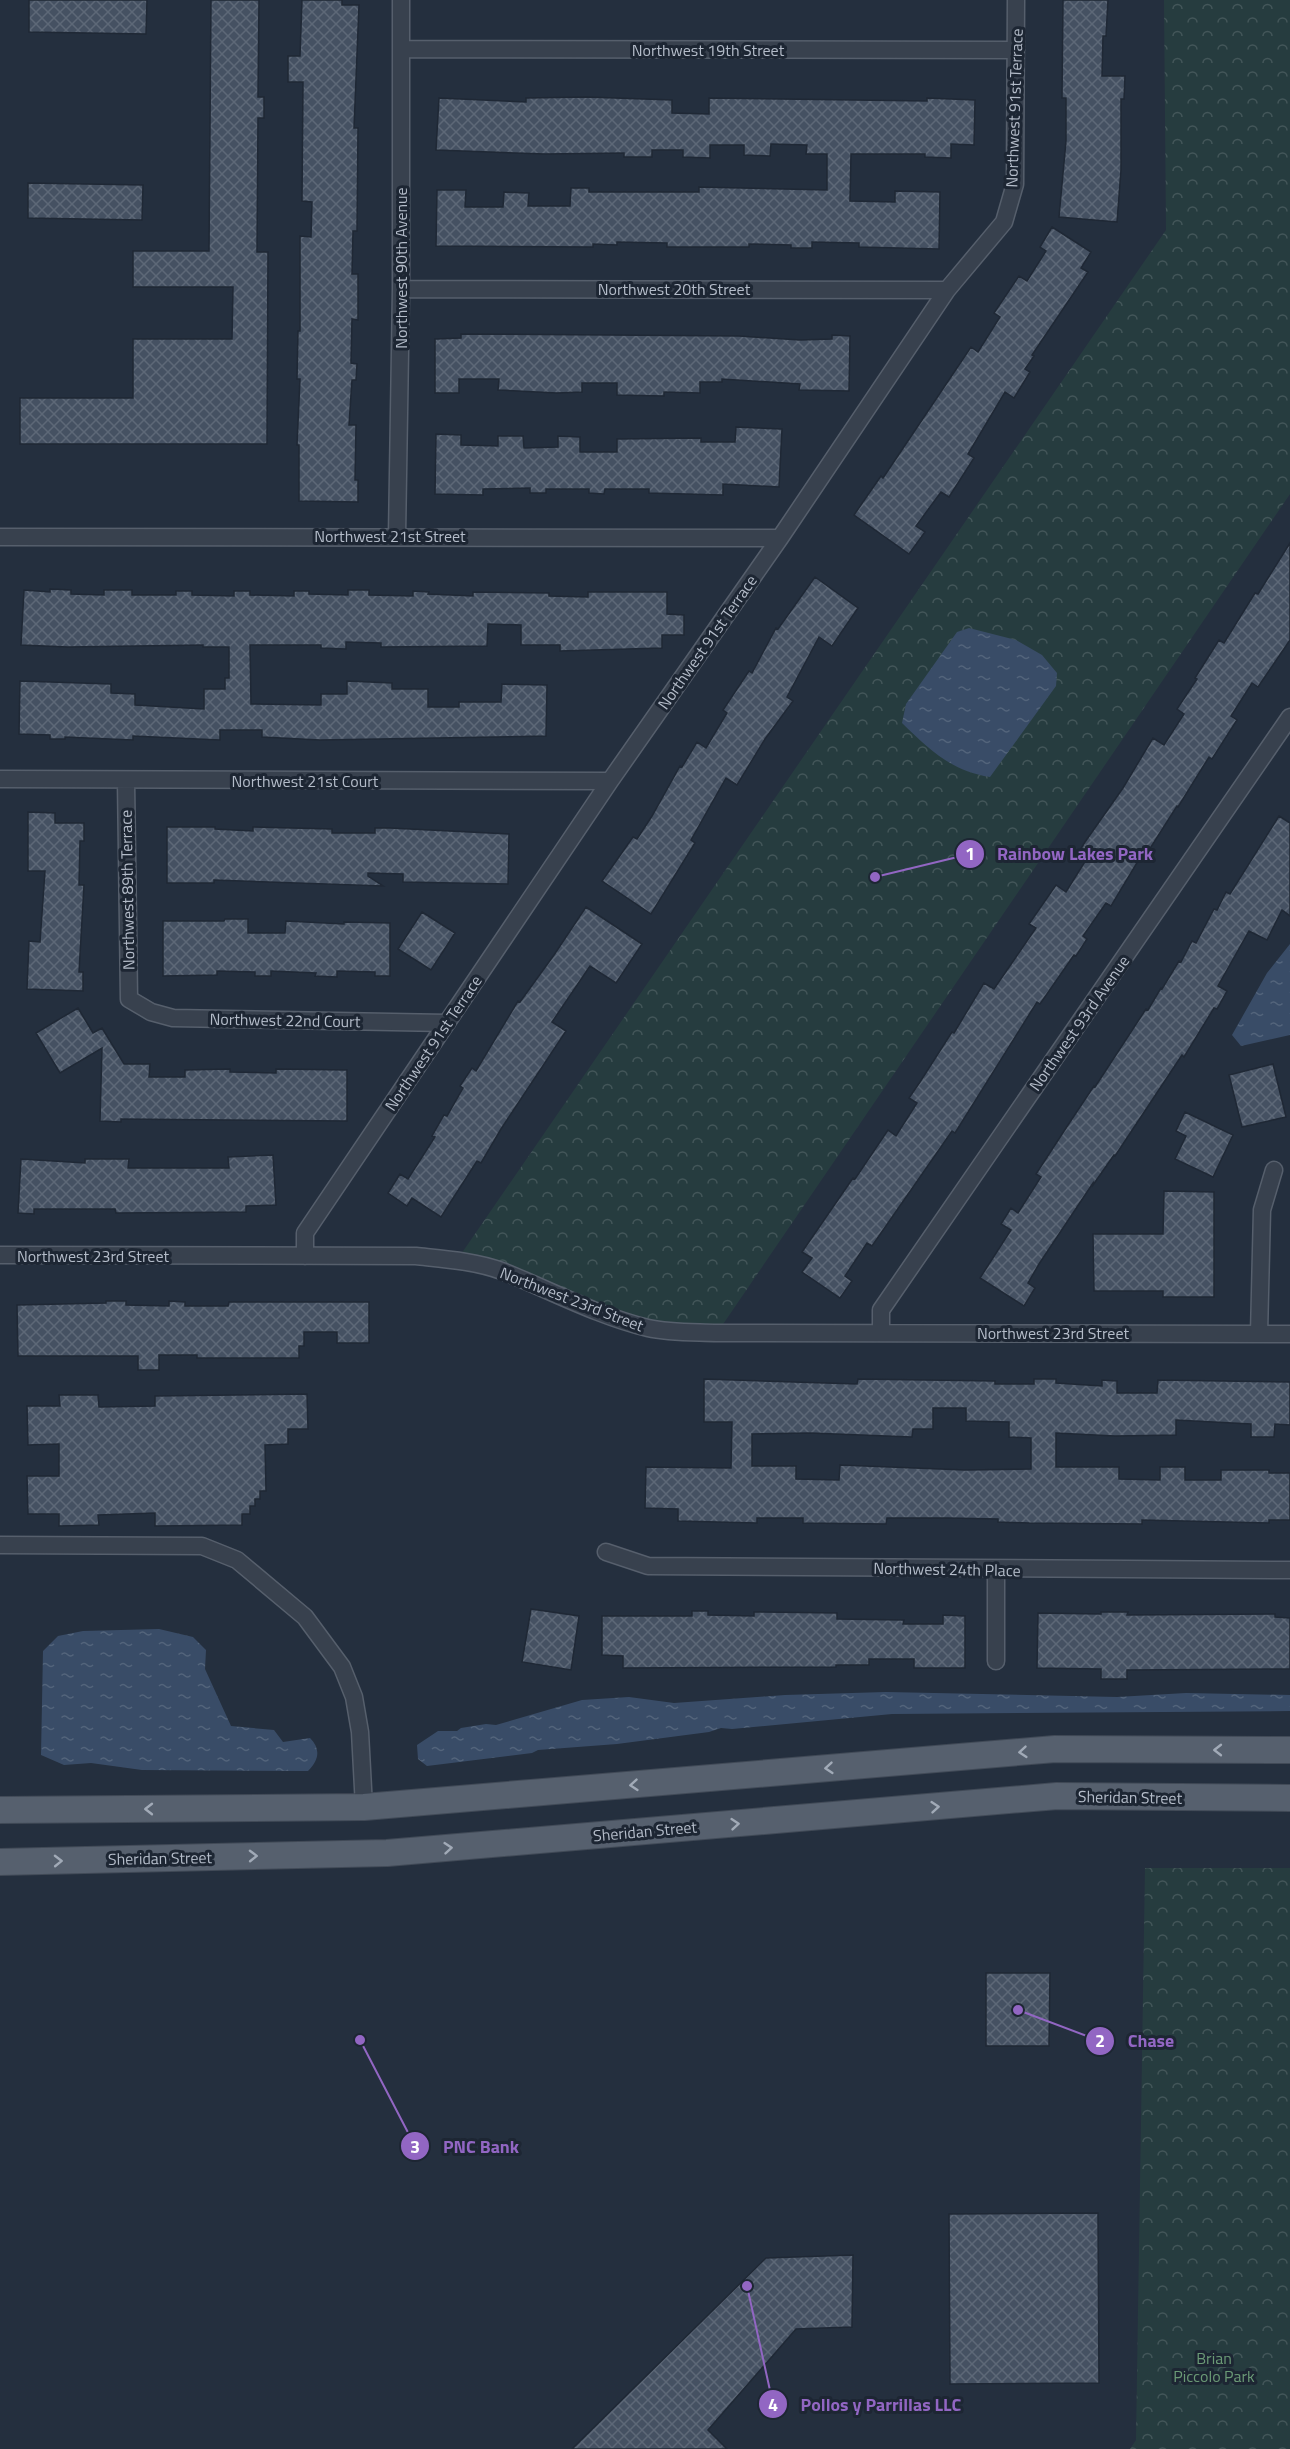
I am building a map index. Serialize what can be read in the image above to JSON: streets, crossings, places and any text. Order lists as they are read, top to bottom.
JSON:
{
  "streets": {
    "main road": ["Sheridan Street"],
    "street": [
      "Northwest 19th Street",
      "Northwest 91st Terrace",
      "Northwest 90th Avenue",
      "Northwest 20th Street",
      "Northwest 21st Street",
      "Northwest 21st Court",
      "Northwest 89th Terrace",
      "Northwest 22nd Court",
      "Northwest 93rd Avenue",
      "Northwest 23rd Street",
      "Northwest 24th Place"
    ]
  },
  "crossings": [
    ["Northwest 19th Street", "Northwest 91st Terrace"],
    ["Northwest 19th Street", "Northwest 90th Avenue"],
    ["Northwest 91st Terrace", "Northwest 20th Street"],
    ["Northwest 91st Terrace", "Northwest 21st Street"],
    ["Northwest 91st Terrace", "Northwest 21st Court"],
    ["Northwest 91st Terrace", "Northwest 22nd Court"],
    ["Northwest 91st Terrace", "Northwest 23rd Street"],
    ["Northwest 90th Avenue", "Northwest 20th Street"],
    ["Northwest 90th Avenue", "Northwest 21st Street"],
    ["Northwest 21st Court", "Northwest 89th Terrace"],
    ["Northwest 89th Terrace", "Northwest 22nd Court"],
    ["Northwest 93rd Avenue", "Northwest 23rd Street"]
  ],
  "parks": ["Brian Piccolo Park"],
  "places": [
    "Rainbow Lakes Park",
    "Chase",
    "PNC Bank",
    "Pollos y Parrillas LLC"
  ]
}
